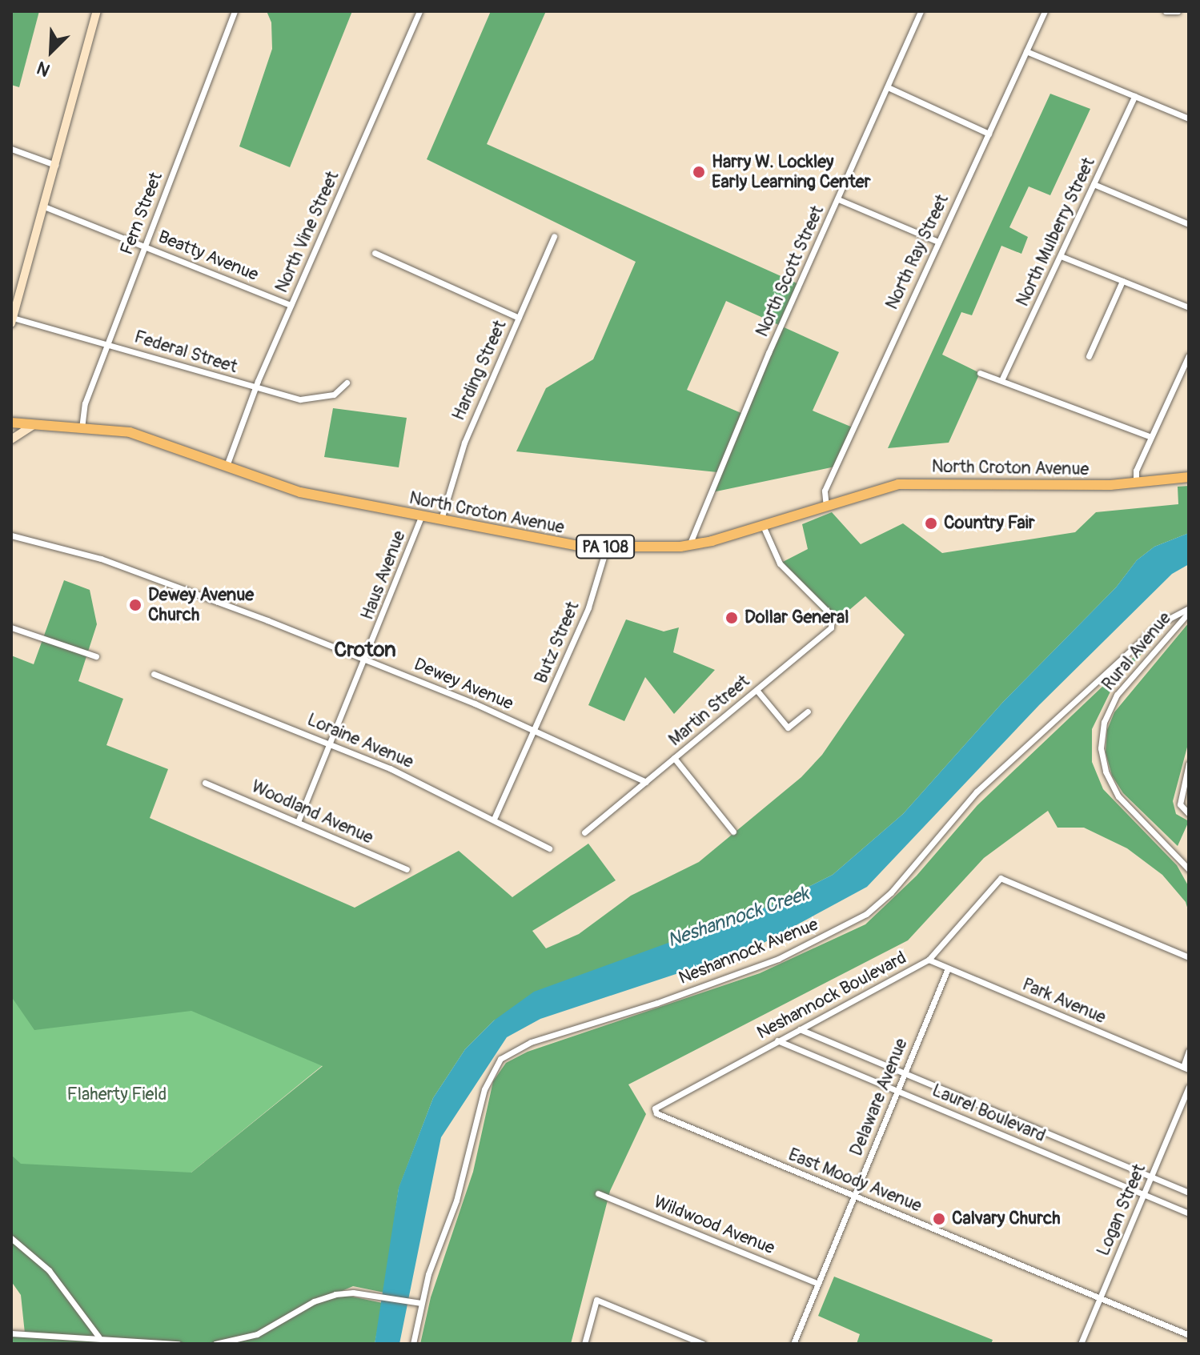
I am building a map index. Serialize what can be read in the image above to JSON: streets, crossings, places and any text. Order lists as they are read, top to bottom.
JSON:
{
  "streets": {
    "main road": ["North Croton Avenue", "PA 108"],
    "street": [
      "Fern Street",
      "North Vine Street",
      "North Mulberry Street",
      "North Ray Street",
      "Beatty Avenue",
      "North Scott Street",
      "Federal Street",
      "Harding Street",
      "Haus Avenue",
      "Butz Street",
      "Rural Avenue",
      "Dewey Avenue",
      "Martin Street",
      "Loraine Avenue",
      "Woodland Avenue",
      "Neshannock Avenue",
      "Neshannock Boulevard",
      "Park Avenue",
      "Delaware Avenue",
      "Laurel Boulevard",
      "East Moody Avenue",
      "Logan Street",
      "Wildwood Avenue"
    ]
  },
  "crossings": [
    ["Fern Street", "Beatty Avenue"],
    ["Fern Street", "Federal Street"],
    ["Fern Street", "North Croton Avenue"],
    ["North Vine Street", "Beatty Avenue"],
    ["North Vine Street", "Federal Street"],
    ["North Vine Street", "North Croton Avenue"],
    ["North Ray Street", "North Croton Avenue"],
    ["North Scott Street", "North Croton Avenue"],
    ["Harding Street", "North Croton Avenue"],
    ["North Croton Avenue", "Haus Avenue"],
    ["North Croton Avenue", "Butz Street"],
    ["North Croton Avenue", "Martin Street"],
    ["Haus Avenue", "Dewey Avenue"],
    ["Haus Avenue", "Loraine Avenue"],
    ["Haus Avenue", "Woodland Avenue"],
    ["Butz Street", "Dewey Avenue"],
    ["Butz Street", "Loraine Avenue"],
    ["Rural Avenue", "Neshannock Avenue"],
    ["Dewey Avenue", "Martin Street"],
    ["Neshannock Boulevard", "Park Avenue"],
    ["Neshannock Boulevard", "Laurel Boulevard"],
    ["Neshannock Boulevard", "East Moody Avenue"],
    ["Park Avenue", "Delaware Avenue"],
    ["Delaware Avenue", "Laurel Boulevard"],
    ["Delaware Avenue", "East Moody Avenue"],
    ["Delaware Avenue", "Wildwood Avenue"],
    ["Laurel Boulevard", "Logan Street"],
    ["East Moody Avenue", "Logan Street"]
  ],
  "districts": ["Croton"],
  "water": ["Neshannock Creek"],
  "parks": ["Flaherty Field"],
  "places": [
    "Harry W. Lockley Early Learning Center",
    "Country Fair",
    "Dewey Avenue Church",
    "Dollar General",
    "Calvary Church"
  ],
  "north": "bottom left"
}
